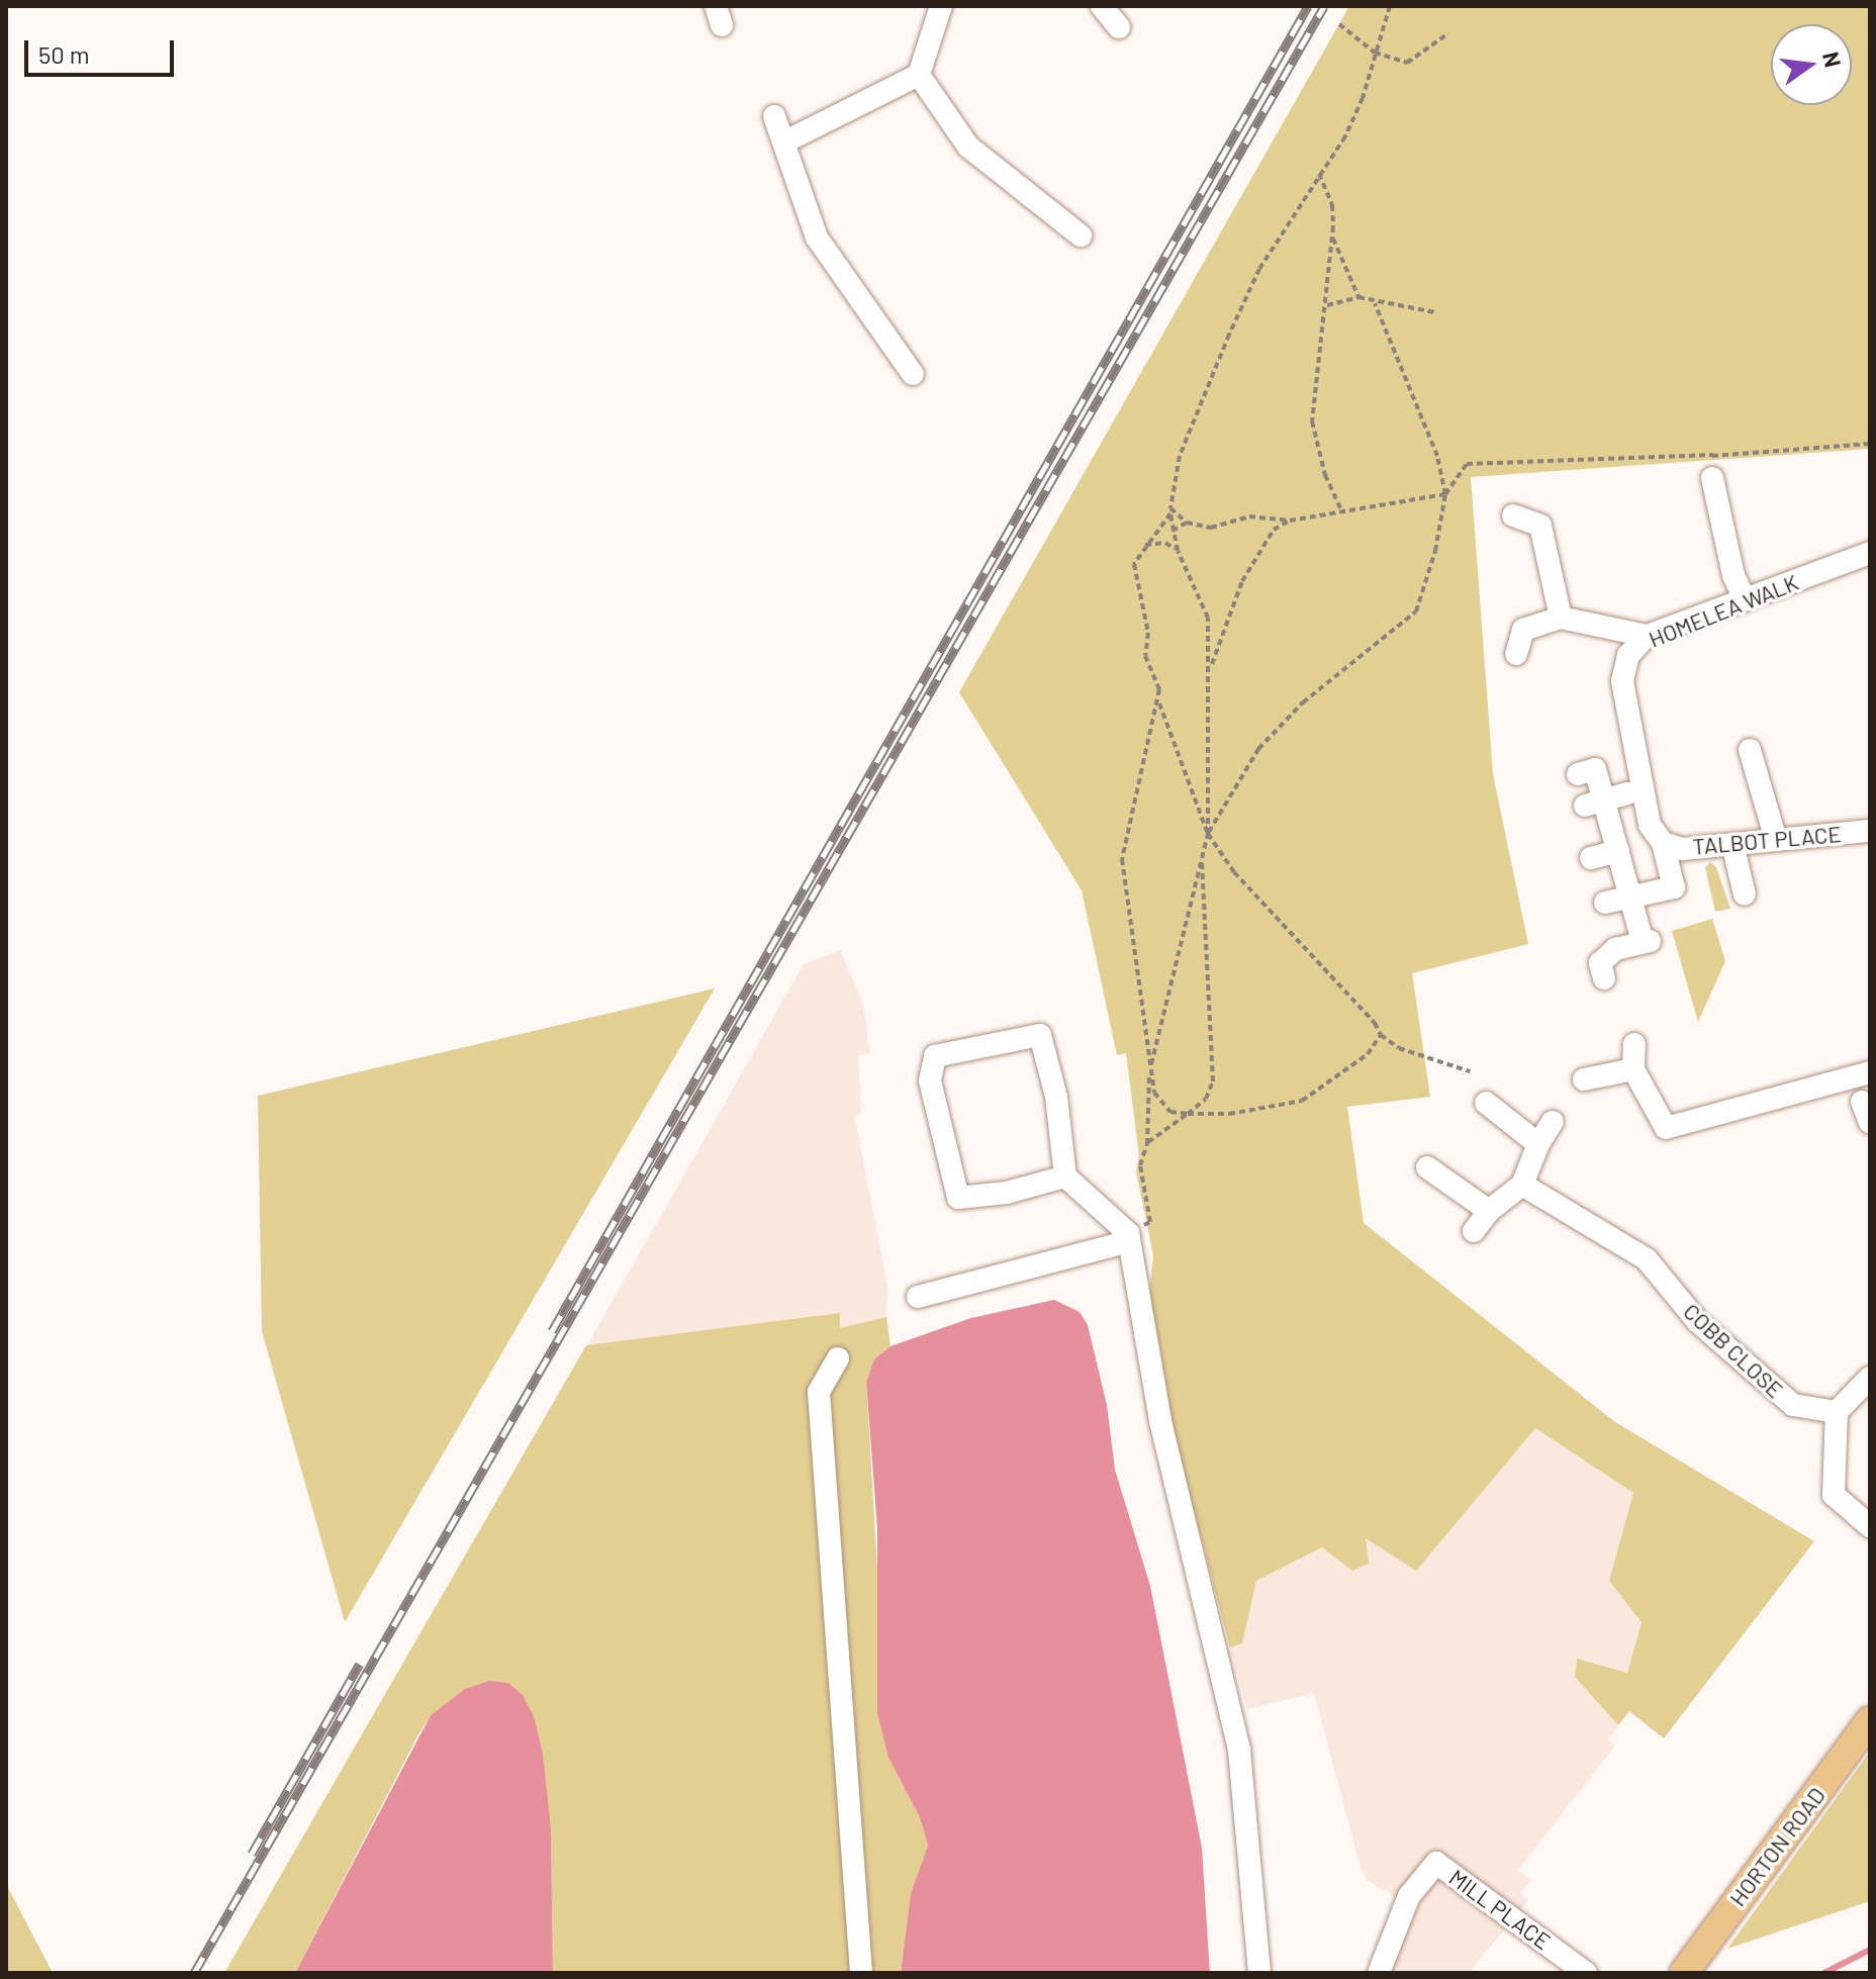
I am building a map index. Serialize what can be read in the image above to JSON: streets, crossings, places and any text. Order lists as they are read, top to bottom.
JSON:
{
  "streets": {
    "main road": ["HORTON ROAD"],
    "street": [
      "HOMELEA WALK",
      "TALBOT PLACE",
      "COBB CLOSE",
      "MILL PLACE"
    ]
  },
  "crossings": [
    ["HOMELEA WALK", "TALBOT PLACE"]
  ],
  "scale_bar": "50 m",
  "north": "right"
}
